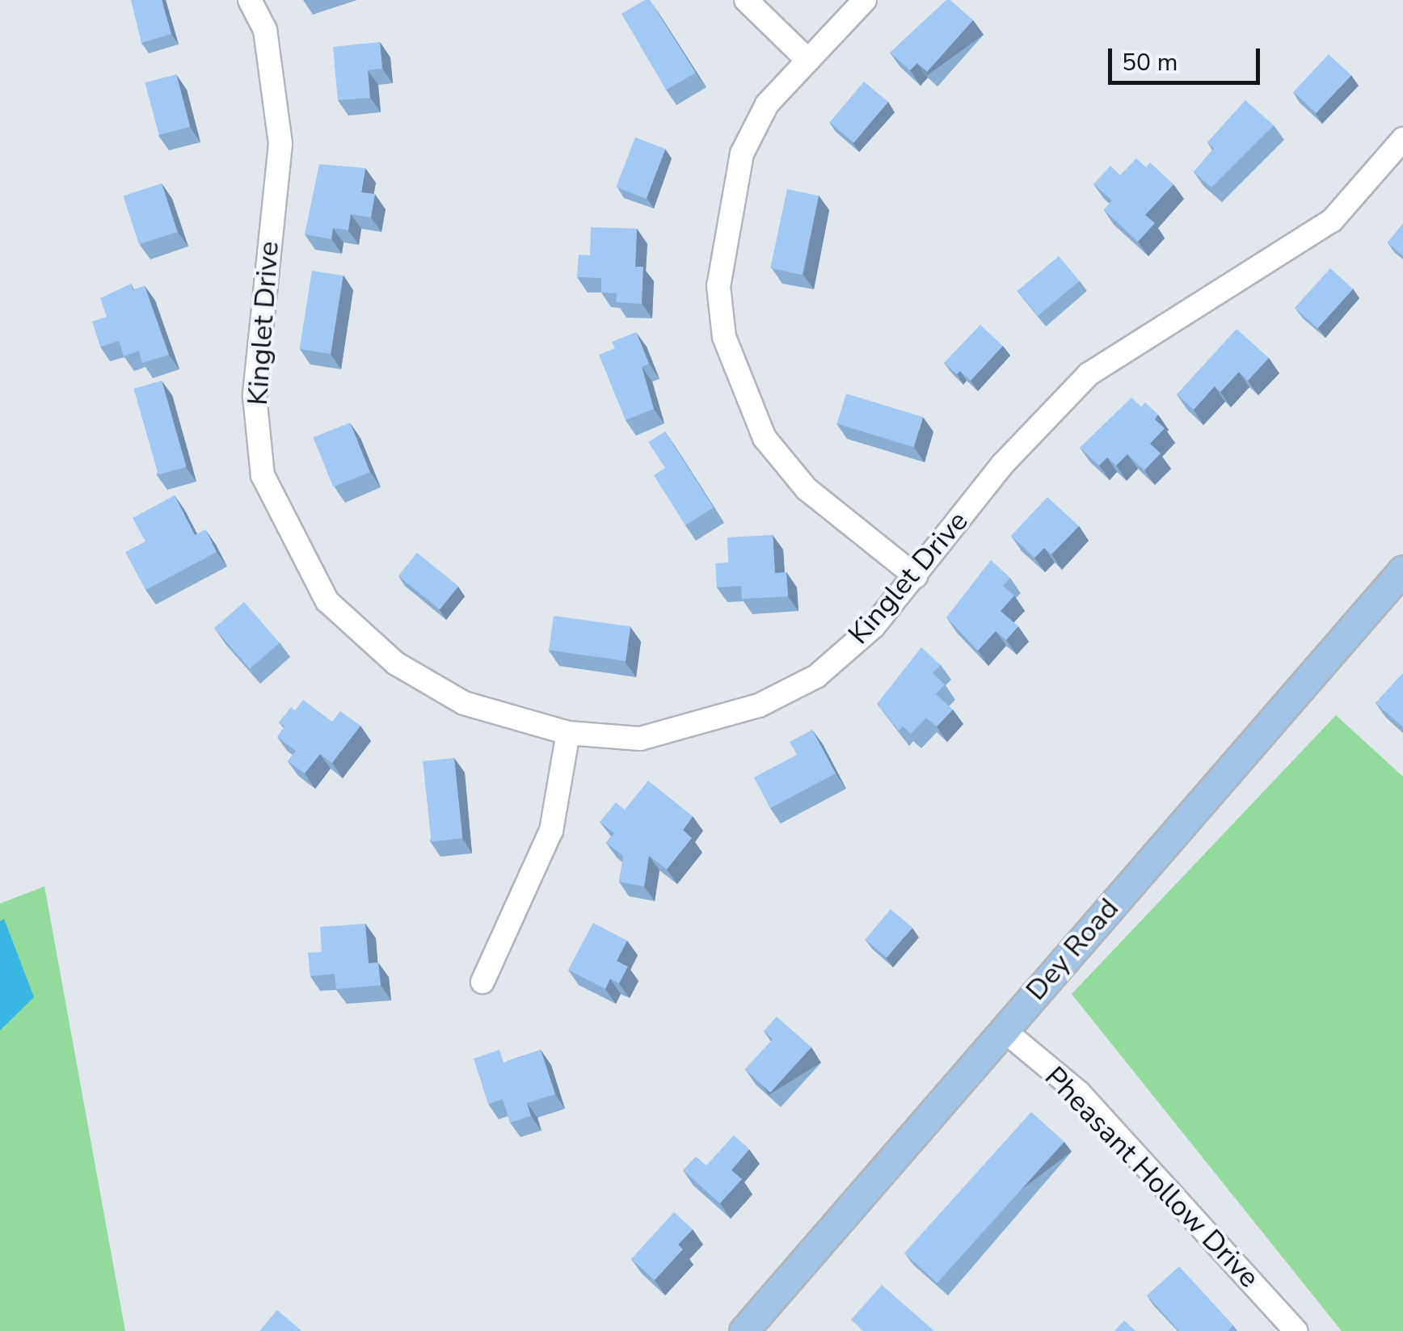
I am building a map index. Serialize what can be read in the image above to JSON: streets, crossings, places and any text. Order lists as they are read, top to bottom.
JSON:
{
  "streets": {
    "main road": ["Dey Road"],
    "street": ["Kinglet Drive", "Pheasant Hollow Drive"]
  },
  "crossings": [
    ["Dey Road", "Pheasant Hollow Drive"]
  ],
  "scale_bar": "50 m"
}
